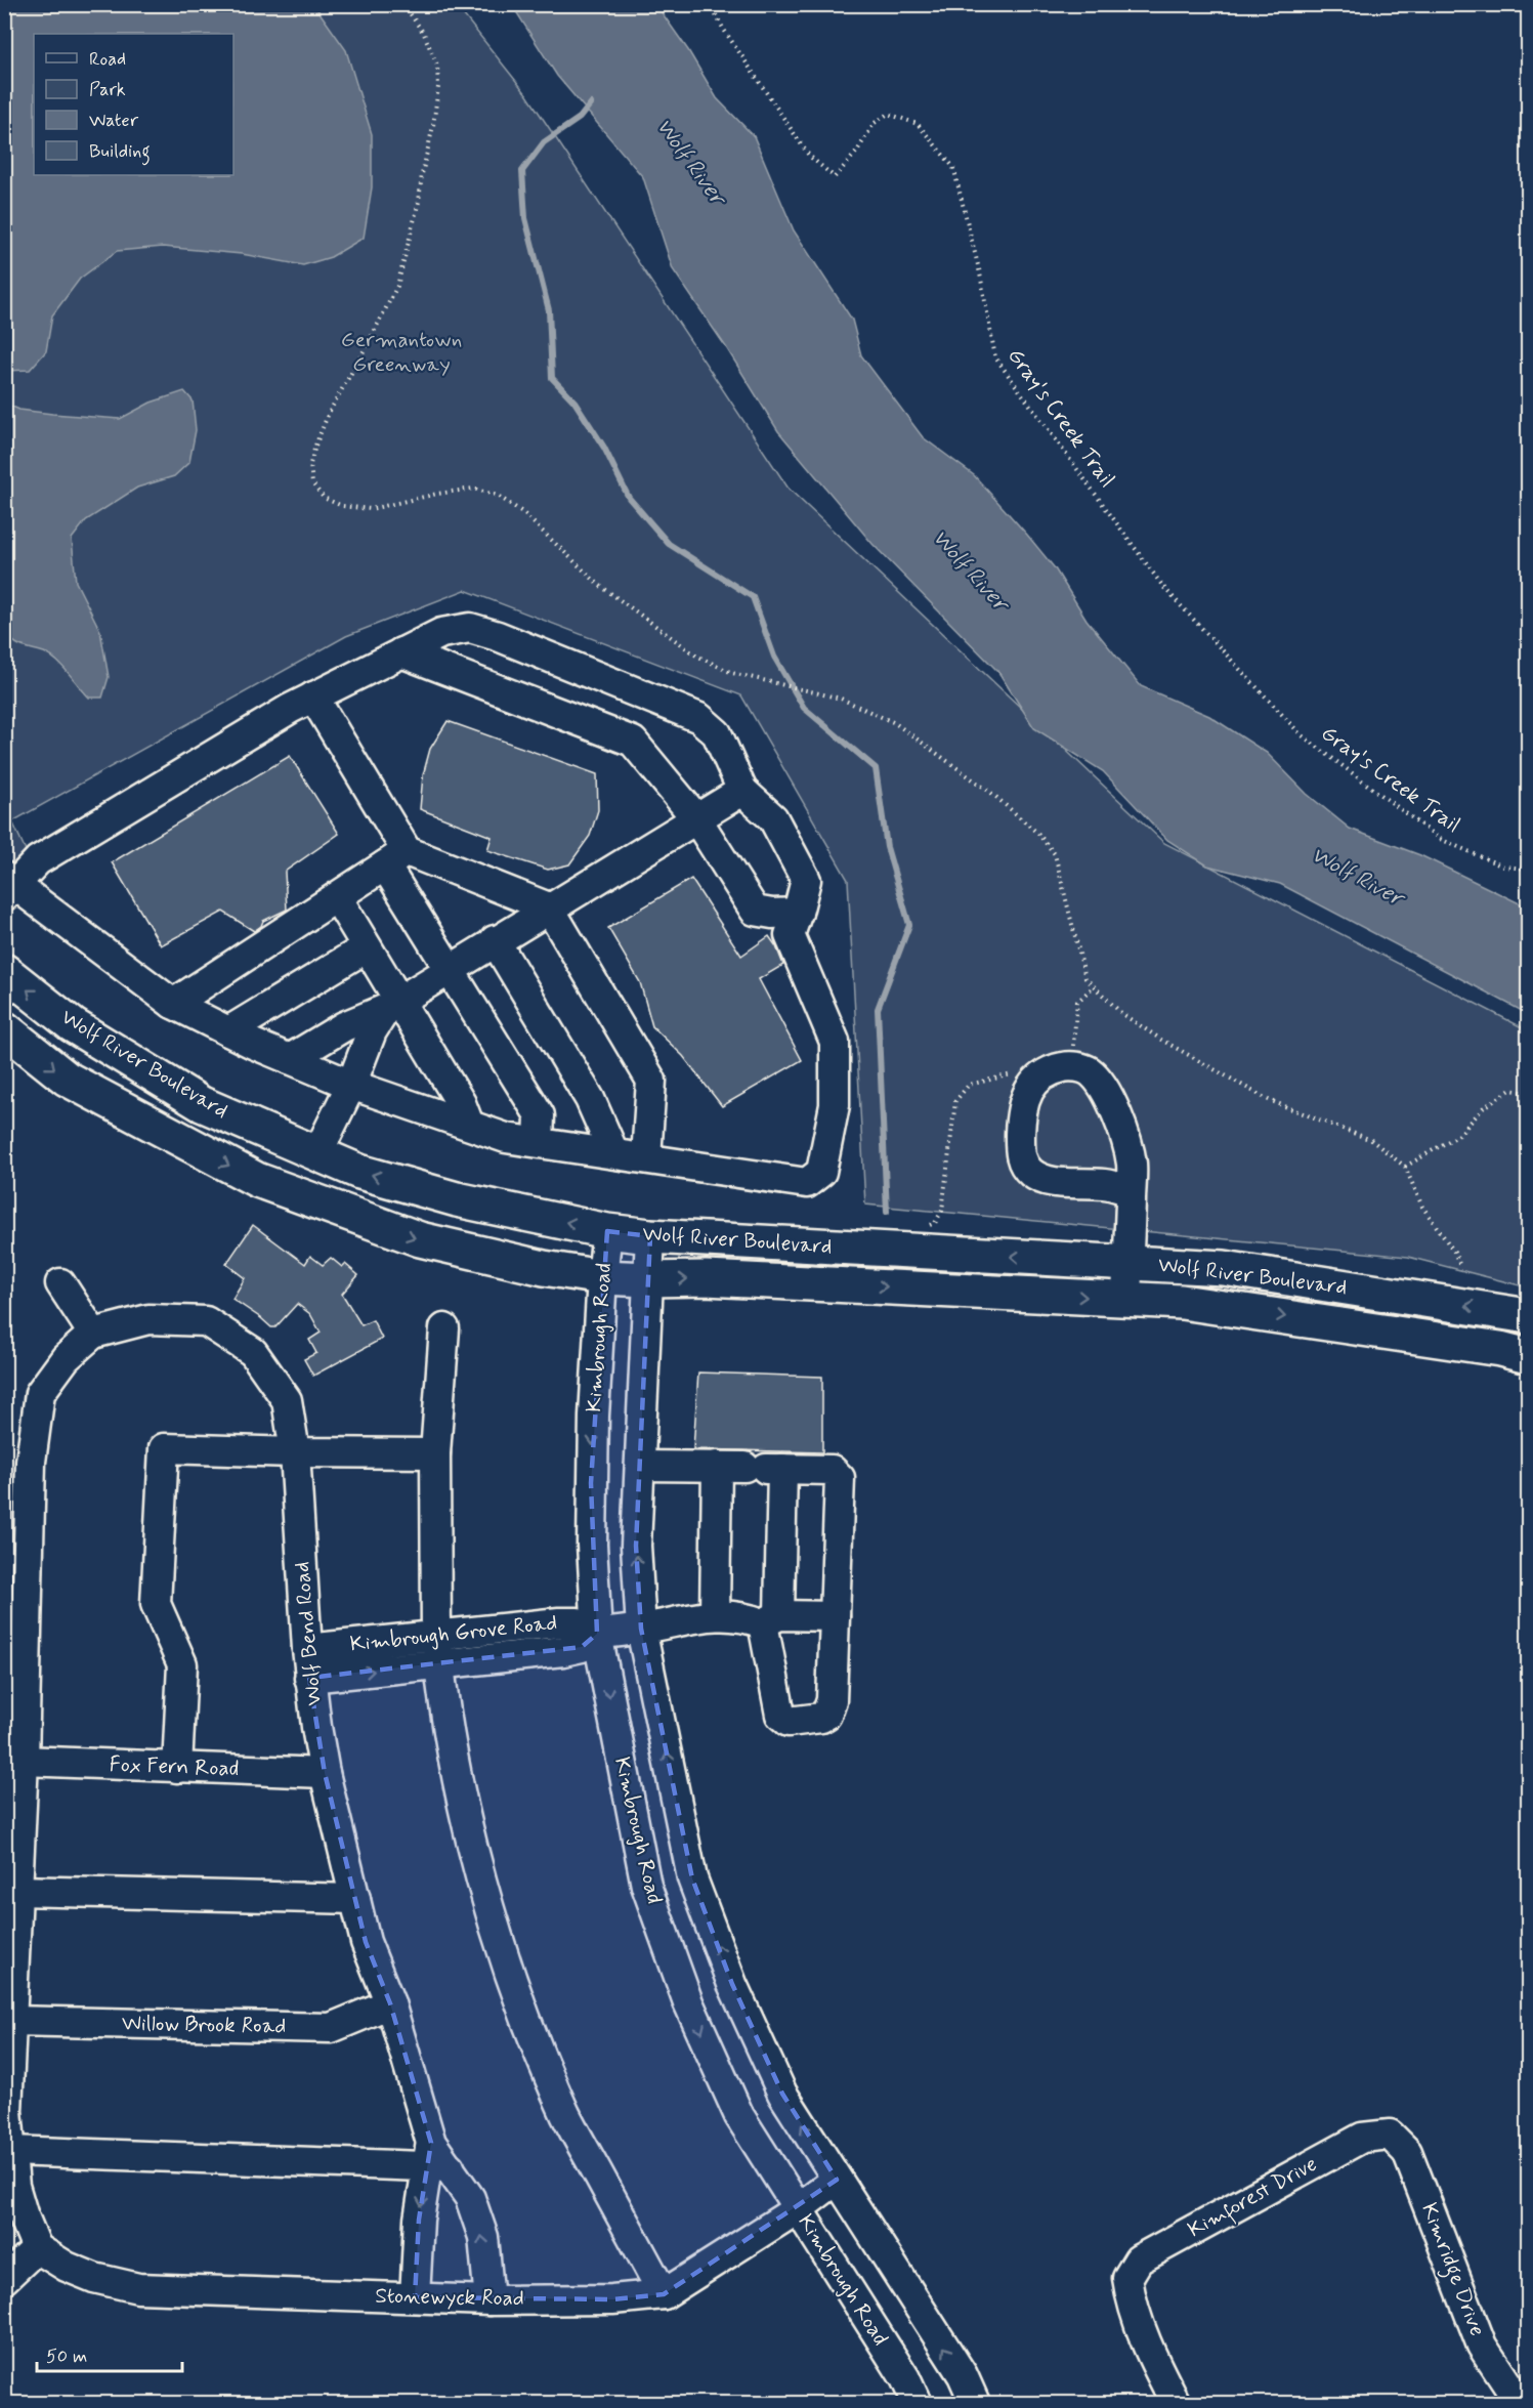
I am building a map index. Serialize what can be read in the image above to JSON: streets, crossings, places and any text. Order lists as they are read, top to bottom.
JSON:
{
  "streets": {
    "main road": ["Wolf River Boulevard"],
    "street": [
      "Kimbrough Road",
      "Wolf Bend Road",
      "Kimbrough Grove Road",
      "Fox Fern Road",
      "Willow Brook Road",
      "Kimforest Drive",
      "Kimridge Drive",
      "Stonewyck Road"
    ],
    "path": ["Gray's Creek Trail"]
  },
  "crossings": [
    ["Wolf River Boulevard", "Kimbrough Road"],
    ["Kimbrough Road", "Kimbrough Grove Road"],
    ["Kimbrough Road", "Stonewyck Road"],
    ["Wolf Bend Road", "Kimbrough Grove Road"],
    ["Wolf Bend Road", "Fox Fern Road"],
    ["Wolf Bend Road", "Willow Brook Road"],
    ["Wolf Bend Road", "Stonewyck Road"],
    ["Kimforest Drive", "Kimridge Drive"]
  ],
  "water": ["Wolf River"],
  "parks": ["Germantown Greenway"],
  "legend": [
    "Road",
    "Park",
    "Water",
    "Building"
  ],
  "scale_bar": "50 m"
}
